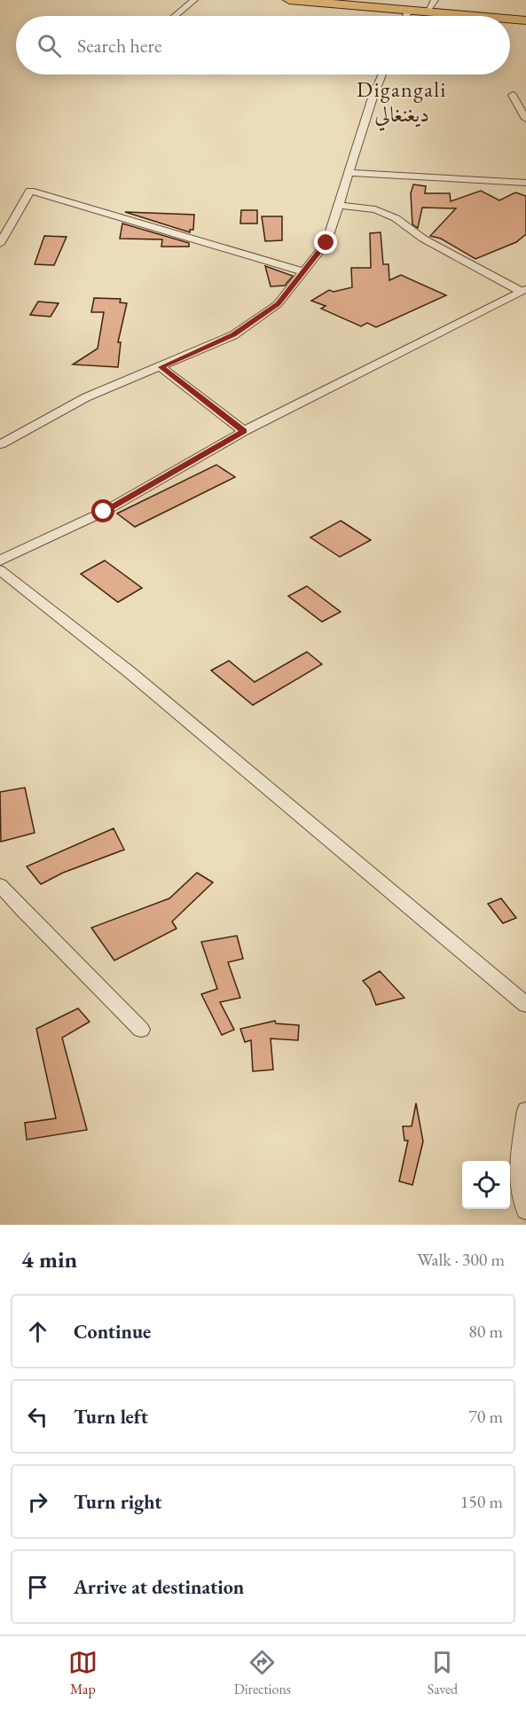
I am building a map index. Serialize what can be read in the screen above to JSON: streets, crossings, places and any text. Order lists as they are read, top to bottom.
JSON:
{
  "districts": ["Digangali ديغنغالي"],
  "page": {
    "search": "Search here",
    "heading": ["4 min", "Walk · 300 m"],
    "list": [
      ["Continue", "80 m"],
      ["Turn left", "70 m"],
      ["Turn right", "150 m"],
      "Arrive at destination"
    ],
    "nav": ["Map", "Directions", "Saved"]
  }
}
